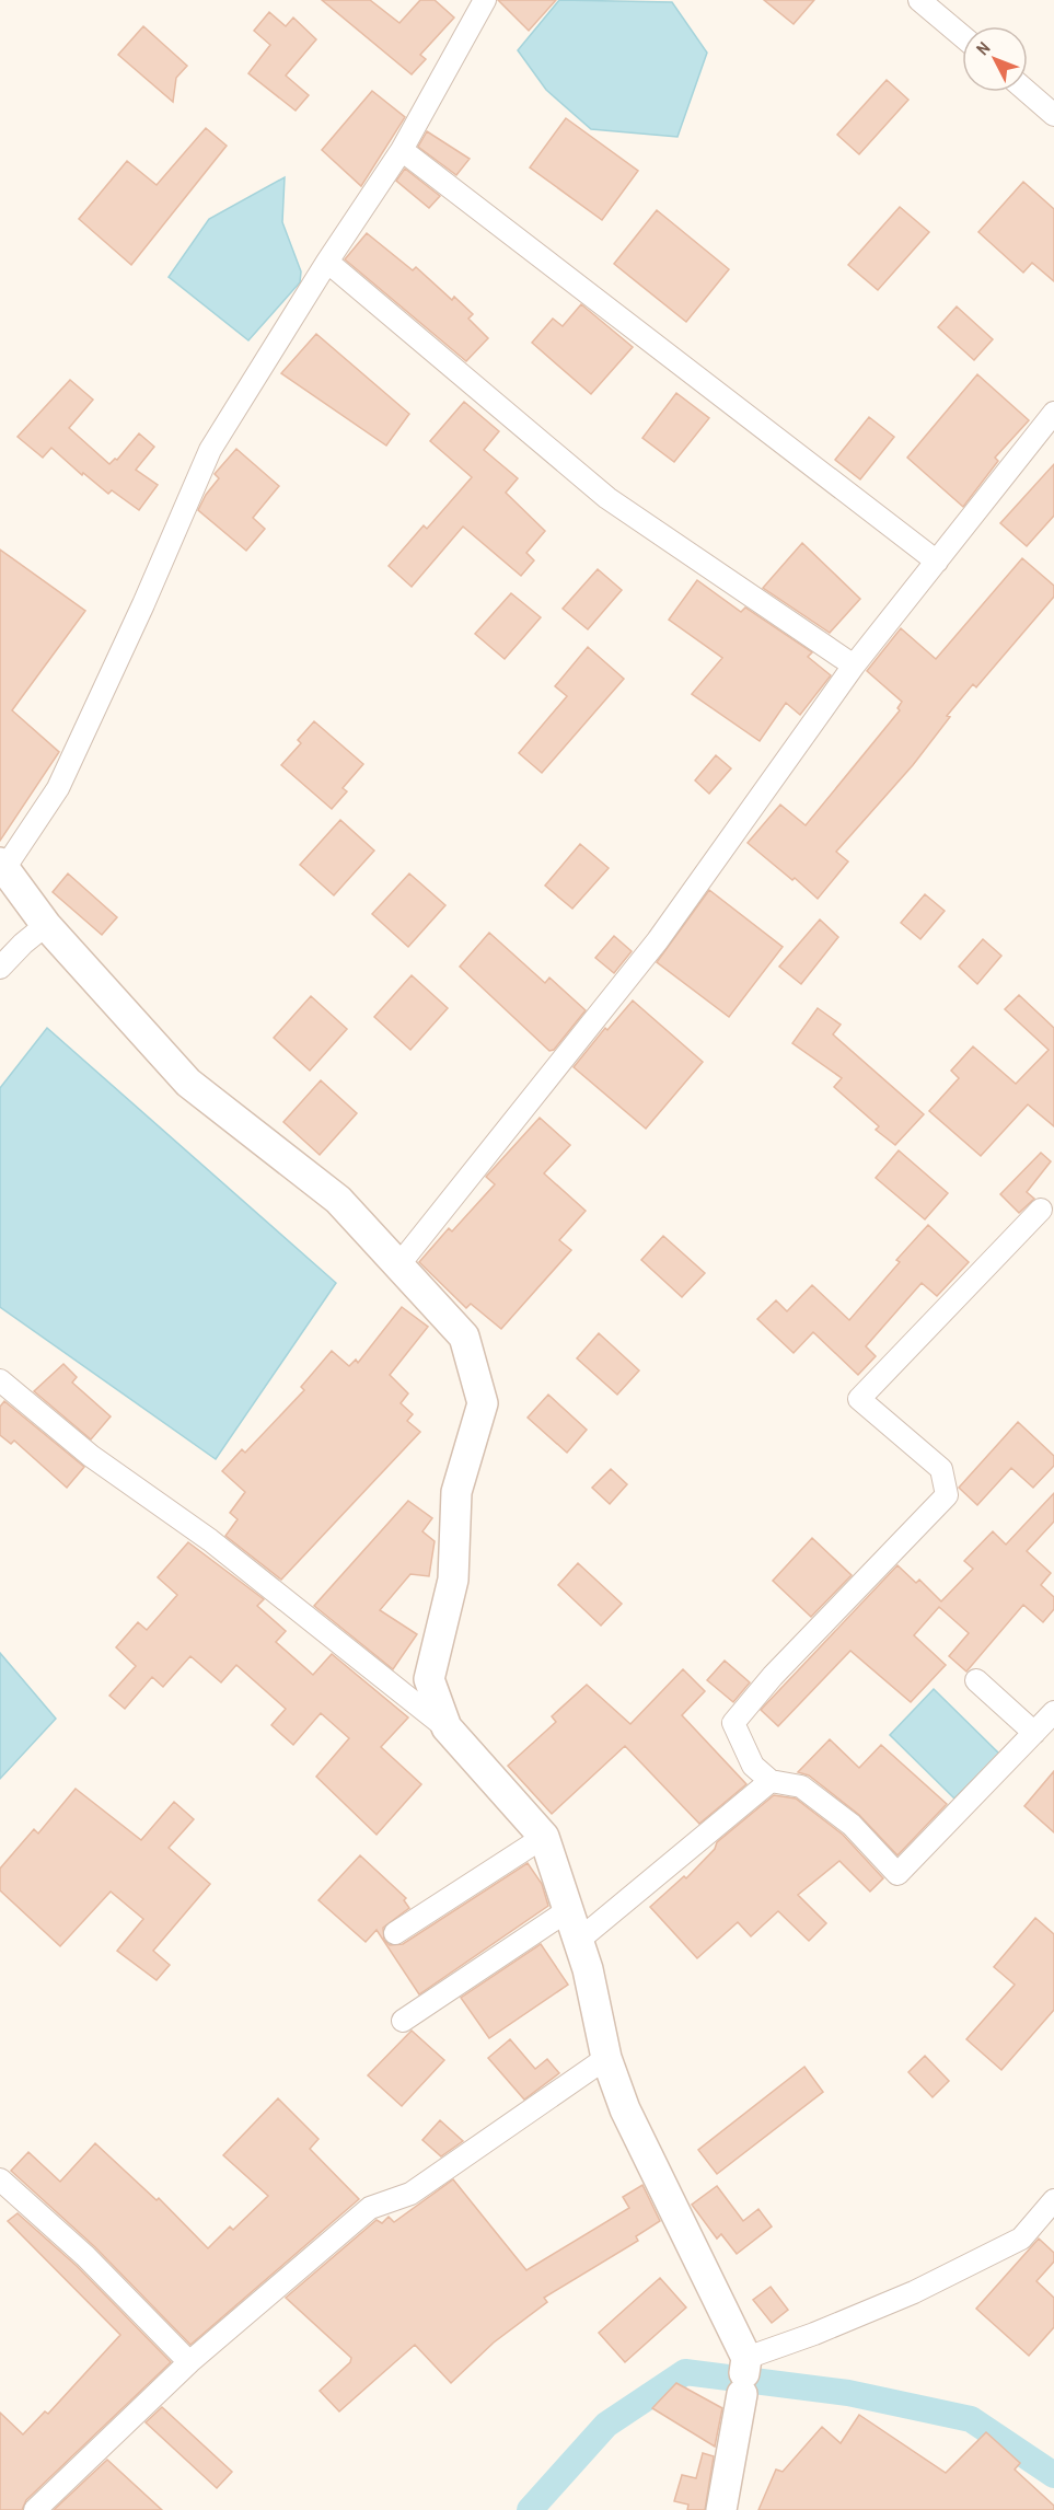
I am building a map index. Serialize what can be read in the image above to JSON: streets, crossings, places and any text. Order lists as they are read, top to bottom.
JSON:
{
  "north": "top left"
}
